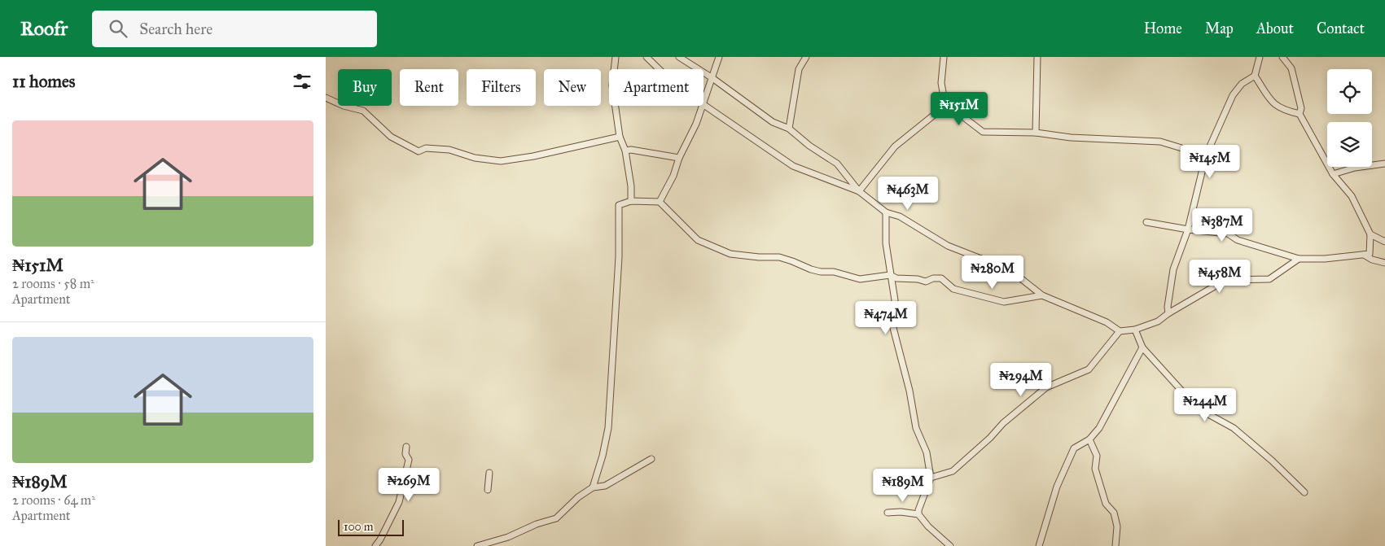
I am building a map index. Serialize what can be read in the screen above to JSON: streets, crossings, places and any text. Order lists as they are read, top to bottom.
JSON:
{
  "scale_bar": "100 m",
  "page": {
    "header": "Roofr",
    "search": "Search here",
    "nav": [
      "Home",
      "Map",
      "About",
      "Contact"
    ],
    "heading": "11 homes",
    "chip": [
      "Buy",
      "Rent",
      "Filters",
      "New",
      "Apartment"
    ],
    "price": [
      "₦151M",
      "₦145M",
      "₦463M",
      "₦387M",
      "₦280M",
      "₦458M",
      "₦474M",
      "₦294M",
      "₦244M",
      "₦269M",
      "₦189M"
    ],
    "list": [
      {
        "name": "₦151M",
        "note": "2 rooms · 58 m² · Apartment"
      },
      {
        "name": "₦189M",
        "note": "2 rooms · 64 m² · Apartment"
      }
    ],
    "scale": "100 m"
  }
}
